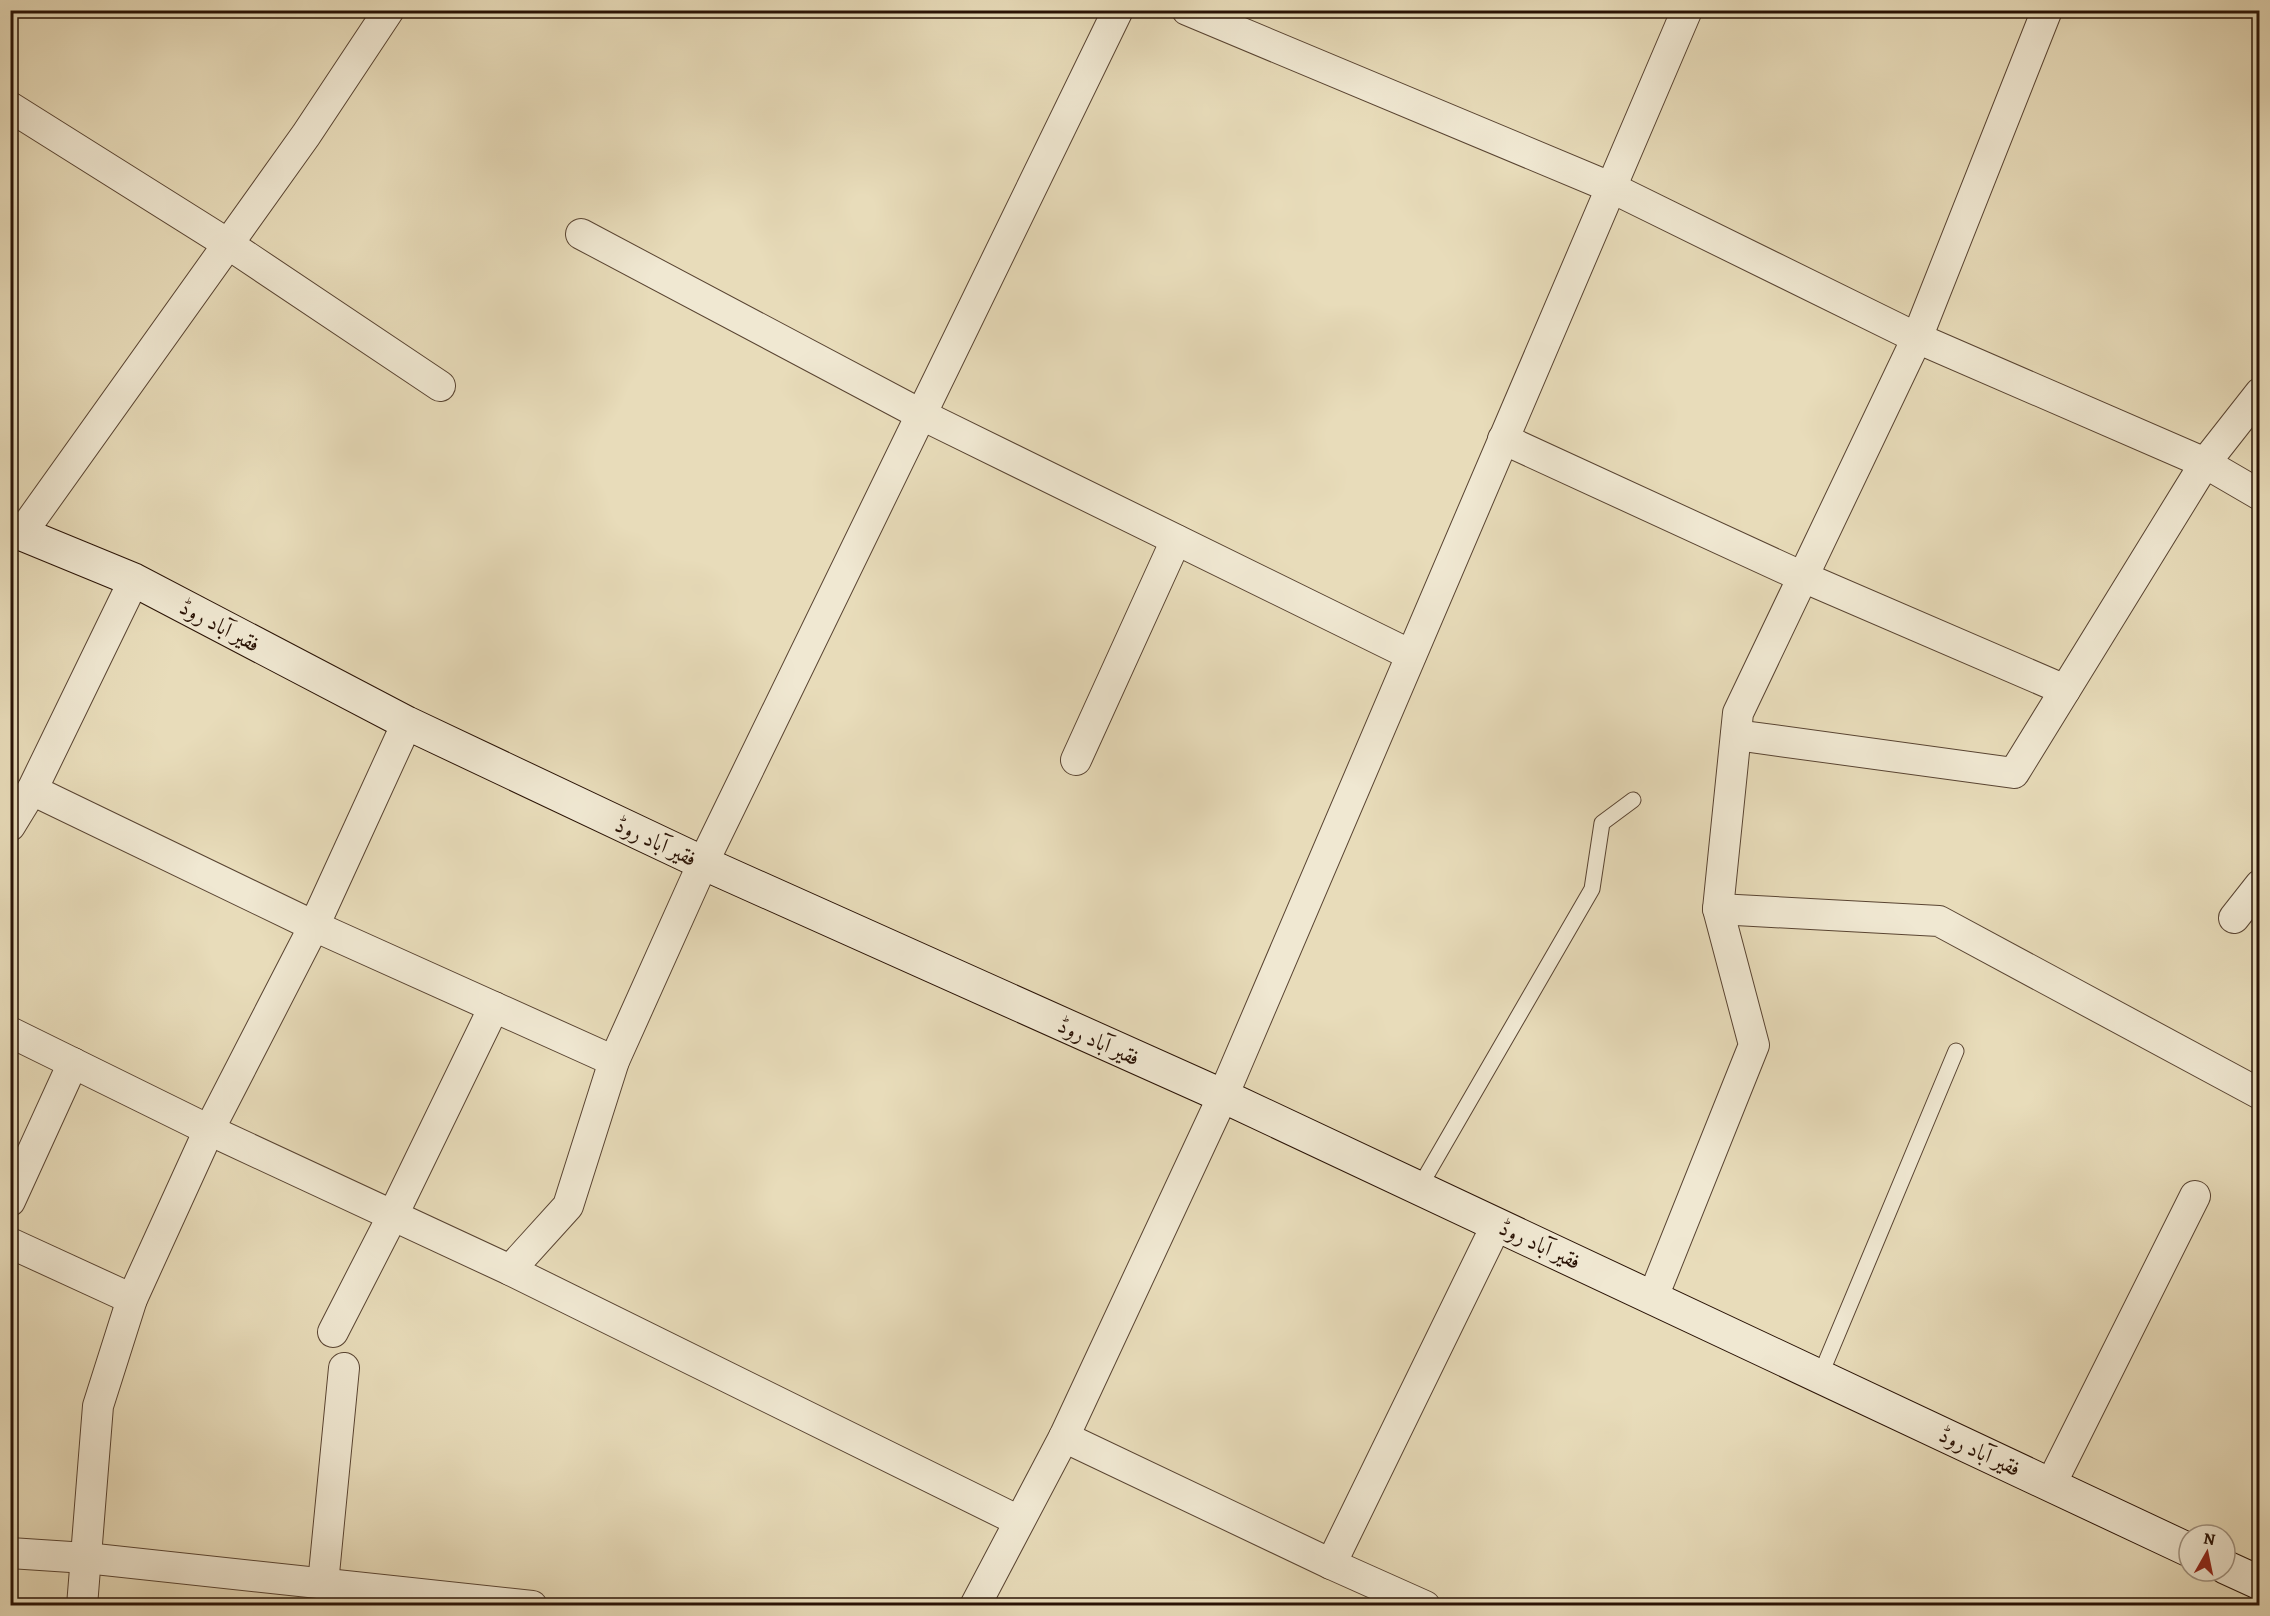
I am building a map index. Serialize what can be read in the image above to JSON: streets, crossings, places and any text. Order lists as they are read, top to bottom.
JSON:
{
  "streets": {
    "street": ["فقیر آباد روڈ"]
  },
  "north": "top"
}
